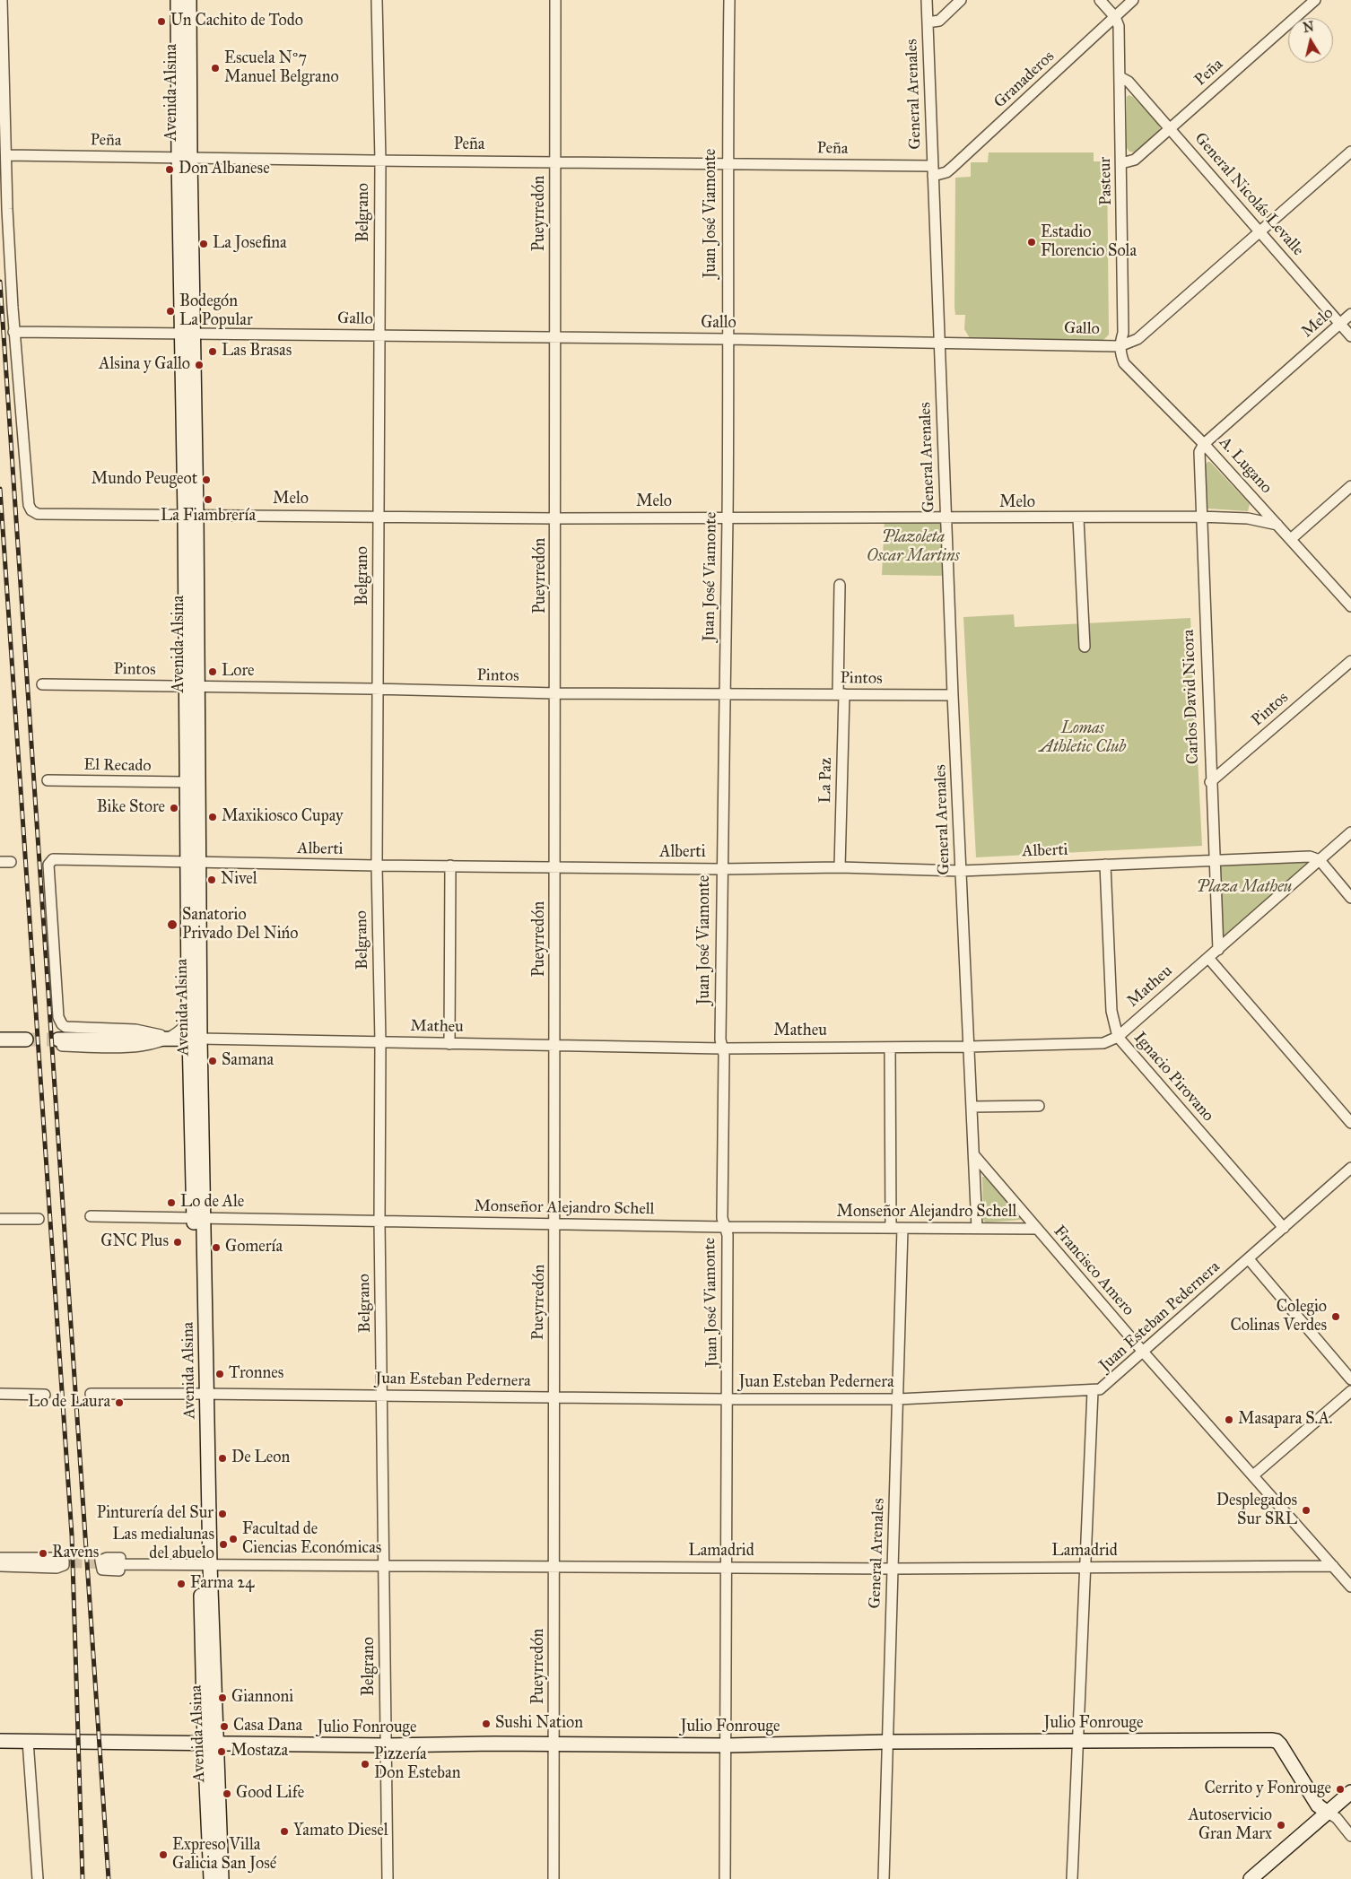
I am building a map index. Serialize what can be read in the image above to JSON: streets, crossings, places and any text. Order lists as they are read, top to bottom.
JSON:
{
  "streets": {
    "main road": ["Avenida Alsina", "Matheu", "Julio Fonrouge"],
    "street": [
      "Peña",
      "Granaderos",
      "General Arenales",
      "Pasteur",
      "General Nicolás Levalle",
      "Belgrano",
      "Pueyrredón",
      "Juan José Viamonte",
      "Gallo",
      "Melo",
      "A. Lugano",
      "Pintos",
      "Carlos David Nicora",
      "El Recado",
      "La Paz",
      "Alberti",
      "Ignacio Pirovano",
      "Monseñor Alejandro Schell",
      "Francisco Amero",
      "Juan Esteban Pedernera",
      "Lamadrid"
    ]
  },
  "crossings": [
    ["Peña", "Granaderos"],
    ["Peña", "Avenida Alsina"],
    ["Peña", "General Arenales"],
    ["Peña", "Pasteur"],
    ["Peña", "General Nicolás Levalle"],
    ["Peña", "Belgrano"],
    ["Peña", "Pueyrredón"],
    ["Peña", "Juan José Viamonte"],
    ["Granaderos", "General Arenales"],
    ["Granaderos", "Pasteur"],
    ["Avenida Alsina", "Gallo"],
    ["Avenida Alsina", "Melo"],
    ["Avenida Alsina", "Pintos"],
    ["Avenida Alsina", "El Recado"],
    ["Avenida Alsina", "Alberti"],
    ["Avenida Alsina", "Matheu"],
    ["Avenida Alsina", "Monseñor Alejandro Schell"],
    ["Avenida Alsina", "Juan Esteban Pedernera"],
    ["Avenida Alsina", "Lamadrid"],
    ["Avenida Alsina", "Julio Fonrouge"],
    ["General Arenales", "Gallo"],
    ["General Arenales", "Melo"],
    ["General Arenales", "Pintos"],
    ["General Arenales", "Alberti"],
    ["General Arenales", "Matheu"],
    ["General Arenales", "Monseñor Alejandro Schell"],
    ["General Arenales", "Juan Esteban Pedernera"],
    ["General Arenales", "Lamadrid"],
    ["General Arenales", "Julio Fonrouge"],
    ["Pasteur", "General Nicolás Levalle"],
    ["Pasteur", "Gallo"],
    ["Pasteur", "A. Lugano"],
    ["General Nicolás Levalle", "Gallo"],
    ["General Nicolás Levalle", "Melo"],
    ["Belgrano", "Gallo"],
    ["Belgrano", "Melo"],
    ["Belgrano", "Pintos"],
    ["Belgrano", "Alberti"],
    ["Belgrano", "Matheu"],
    ["Belgrano", "Monseñor Alejandro Schell"],
    ["Belgrano", "Juan Esteban Pedernera"],
    ["Belgrano", "Lamadrid"],
    ["Belgrano", "Julio Fonrouge"],
    ["Pueyrredón", "Gallo"],
    ["Pueyrredón", "Melo"],
    ["Pueyrredón", "Pintos"],
    ["Pueyrredón", "Alberti"],
    ["Pueyrredón", "Matheu"],
    ["Pueyrredón", "Monseñor Alejandro Schell"],
    ["Pueyrredón", "Juan Esteban Pedernera"],
    ["Pueyrredón", "Lamadrid"],
    ["Pueyrredón", "Julio Fonrouge"],
    ["Juan José Viamonte", "Gallo"],
    ["Juan José Viamonte", "Melo"],
    ["Juan José Viamonte", "Pintos"],
    ["Juan José Viamonte", "Alberti"],
    ["Juan José Viamonte", "Matheu"],
    ["Juan José Viamonte", "Monseñor Alejandro Schell"],
    ["Juan José Viamonte", "Juan Esteban Pedernera"],
    ["Juan José Viamonte", "Lamadrid"],
    ["Juan José Viamonte", "Julio Fonrouge"],
    ["Gallo", "Melo"],
    ["Gallo", "A. Lugano"],
    ["Melo", "A. Lugano"],
    ["Melo", "Carlos David Nicora"],
    ["A. Lugano", "Carlos David Nicora"],
    ["Pintos", "Carlos David Nicora"],
    ["Pintos", "La Paz"],
    ["Carlos David Nicora", "Alberti"],
    ["Carlos David Nicora", "Matheu"],
    ["La Paz", "Alberti"],
    ["Alberti", "Matheu"],
    ["Alberti", "Ignacio Pirovano"],
    ["Matheu", "Ignacio Pirovano"],
    ["Ignacio Pirovano", "Juan Esteban Pedernera"],
    ["Monseñor Alejandro Schell", "Francisco Amero"],
    ["Francisco Amero", "Juan Esteban Pedernera"],
    ["Francisco Amero", "Lamadrid"]
  ],
  "parks": ["Plazoleta Oscar Martins", "Lomas Athletic Club", "Plaza Matheu"],
  "places": [
    "Un Cachito de Todo",
    "Escuela Nº7 Manuel Belgrano",
    "Don Albanese",
    "Estadio Florencio Sola",
    "La Josefina",
    "Bodegón La Popular",
    "Las Brasas",
    "Alsina y Gallo",
    "Mundo Peugeot",
    "La Fiambrería",
    "Lore",
    "Bike Store",
    "Maxikiosco Cupay",
    "Nivel",
    "Sanatorio Privado Del Nińo",
    "Samana",
    "Lo de Ale",
    "GNC Plus",
    "Gomería",
    "Colegio Colinas Verdes",
    "Tronnes",
    "Lo de Laura",
    "Masapara S.A.",
    "De Leon",
    "Desplegados Sur SRL",
    "Pinturería del Sur",
    "Facultad de Ciencias Económicas",
    "Las medialunas del abuelo",
    "Ravens",
    "Farma 24",
    "Giannoni",
    "Sushi Nation",
    "Casa Dana",
    "Mostaza",
    "Pizzería Don Esteban",
    "Cerrito y Fonrouge",
    "Good Life",
    "Autoservicio Gran Marx",
    "Yamato Diesel",
    "Expreso Villa Galicia San José"
  ],
  "north": "top"
}
